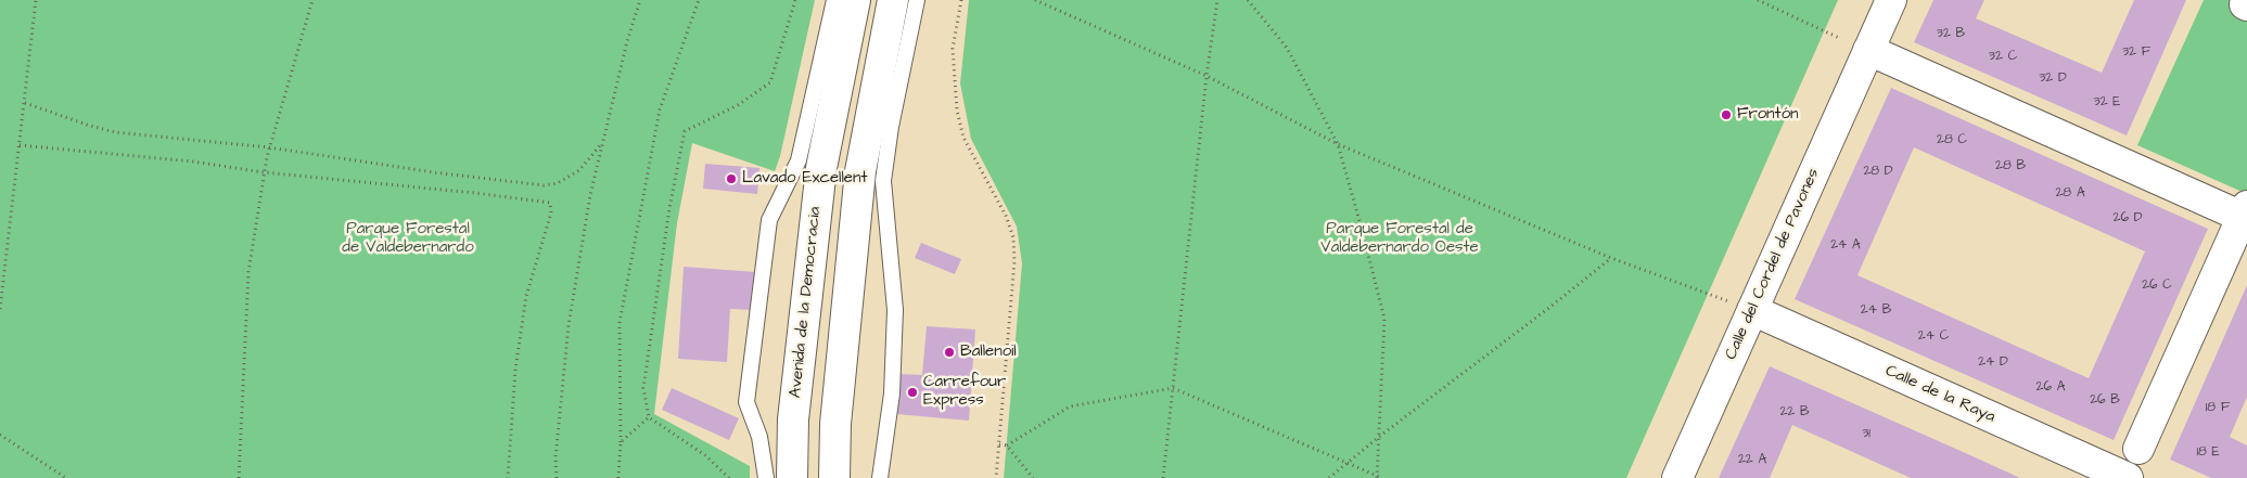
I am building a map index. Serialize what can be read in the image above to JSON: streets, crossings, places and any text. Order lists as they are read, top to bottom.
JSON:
{
  "streets": {
    "street": ["Calle del Cordel de Pavones", "Avenida de la Democracia", "Calle de la Raya"]
  },
  "crossings": [
    ["Calle del Cordel de Pavones", "Calle de la Raya"]
  ],
  "parks": ["Parque Forestal de Valdebernardo", "Parque Forestal de Valdebernardo Oeste"],
  "places": [
    "Frontón",
    "Lavado Excellent",
    "Ballenoil",
    "Carrefour Express"
  ],
  "house_numbers": [
    "32 B",
    "32 F",
    "32 C",
    "32 D",
    "32 E",
    "28 C",
    "28 B",
    "28 D",
    "28 A",
    "26 D",
    "24 A",
    "26 C",
    "24 B",
    "24 C",
    "24 D",
    "26 A",
    "26 B",
    "18 F",
    "22 B",
    "31",
    "18 E",
    "22 A"
  ]
}
